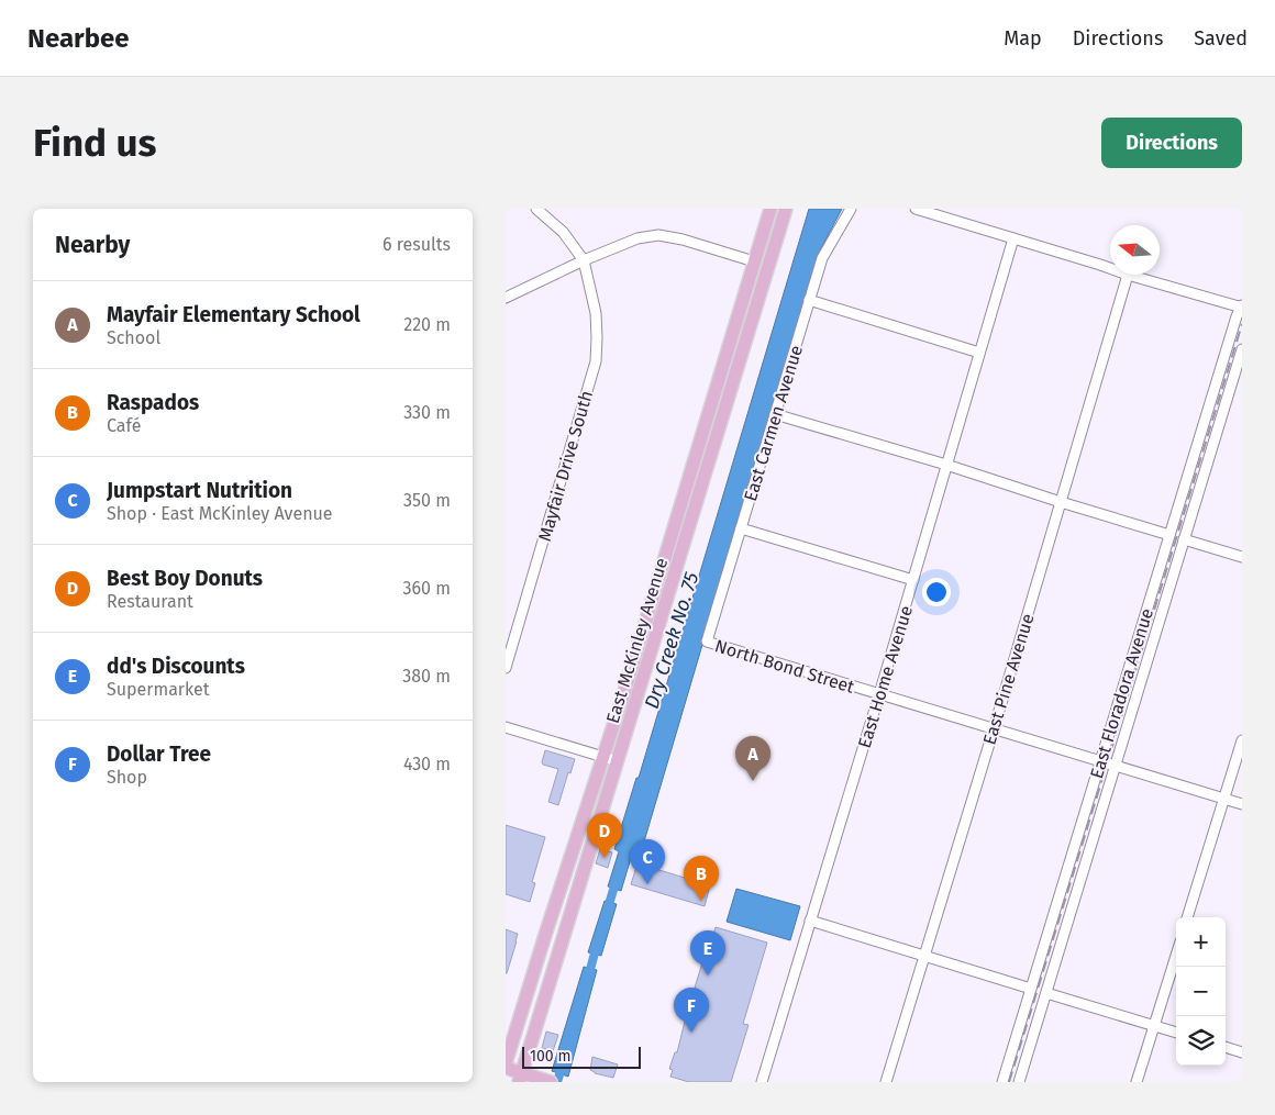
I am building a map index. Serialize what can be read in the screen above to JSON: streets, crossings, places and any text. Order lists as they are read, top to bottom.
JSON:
{
  "streets": {
    "main road": ["East McKinley Avenue"],
    "street": [
      "East Carmen Avenue",
      "Mayfair Drive South",
      "North Bond Street",
      "East Home Avenue",
      "East Pine Avenue",
      "East Floradora Avenue"
    ]
  },
  "crossings": [
    ["East Carmen Avenue", "North Bond Street"],
    ["North Bond Street", "East Home Avenue"],
    ["North Bond Street", "East Pine Avenue"],
    ["North Bond Street", "East Floradora Avenue"]
  ],
  "water": ["Dry Creek No. 75"],
  "scale_bar": "100 m",
  "north": "left",
  "page": {
    "header": "Nearbee",
    "nav": ["Map", "Directions", "Saved"],
    "buttons": "Directions",
    "title": "Find us",
    "heading": ["Nearby", "6 results"],
    "list": [
      {
        "mark": "A",
        "name": "Mayfair Elementary School",
        "note": "School",
        "value": "220 m"
      },
      {
        "mark": "B",
        "name": "Raspados",
        "note": "Café",
        "value": "330 m"
      },
      {
        "mark": "C",
        "name": "Jumpstart Nutrition",
        "note": "Shop · East McKinley Avenue",
        "value": "350 m"
      },
      {
        "mark": "D",
        "name": "Best Boy Donuts",
        "note": "Restaurant",
        "value": "360 m"
      },
      {
        "mark": "E",
        "name": "dd's Discounts",
        "note": "Supermarket",
        "value": "380 m"
      },
      {
        "mark": "F",
        "name": "Dollar Tree",
        "note": "Shop",
        "value": "430 m"
      }
    ],
    "pins": [
      "A",
      "D",
      "C",
      "B",
      "E",
      "F"
    ],
    "map_buttons": ["+", "−"],
    "scale": "100 m"
  }
}
